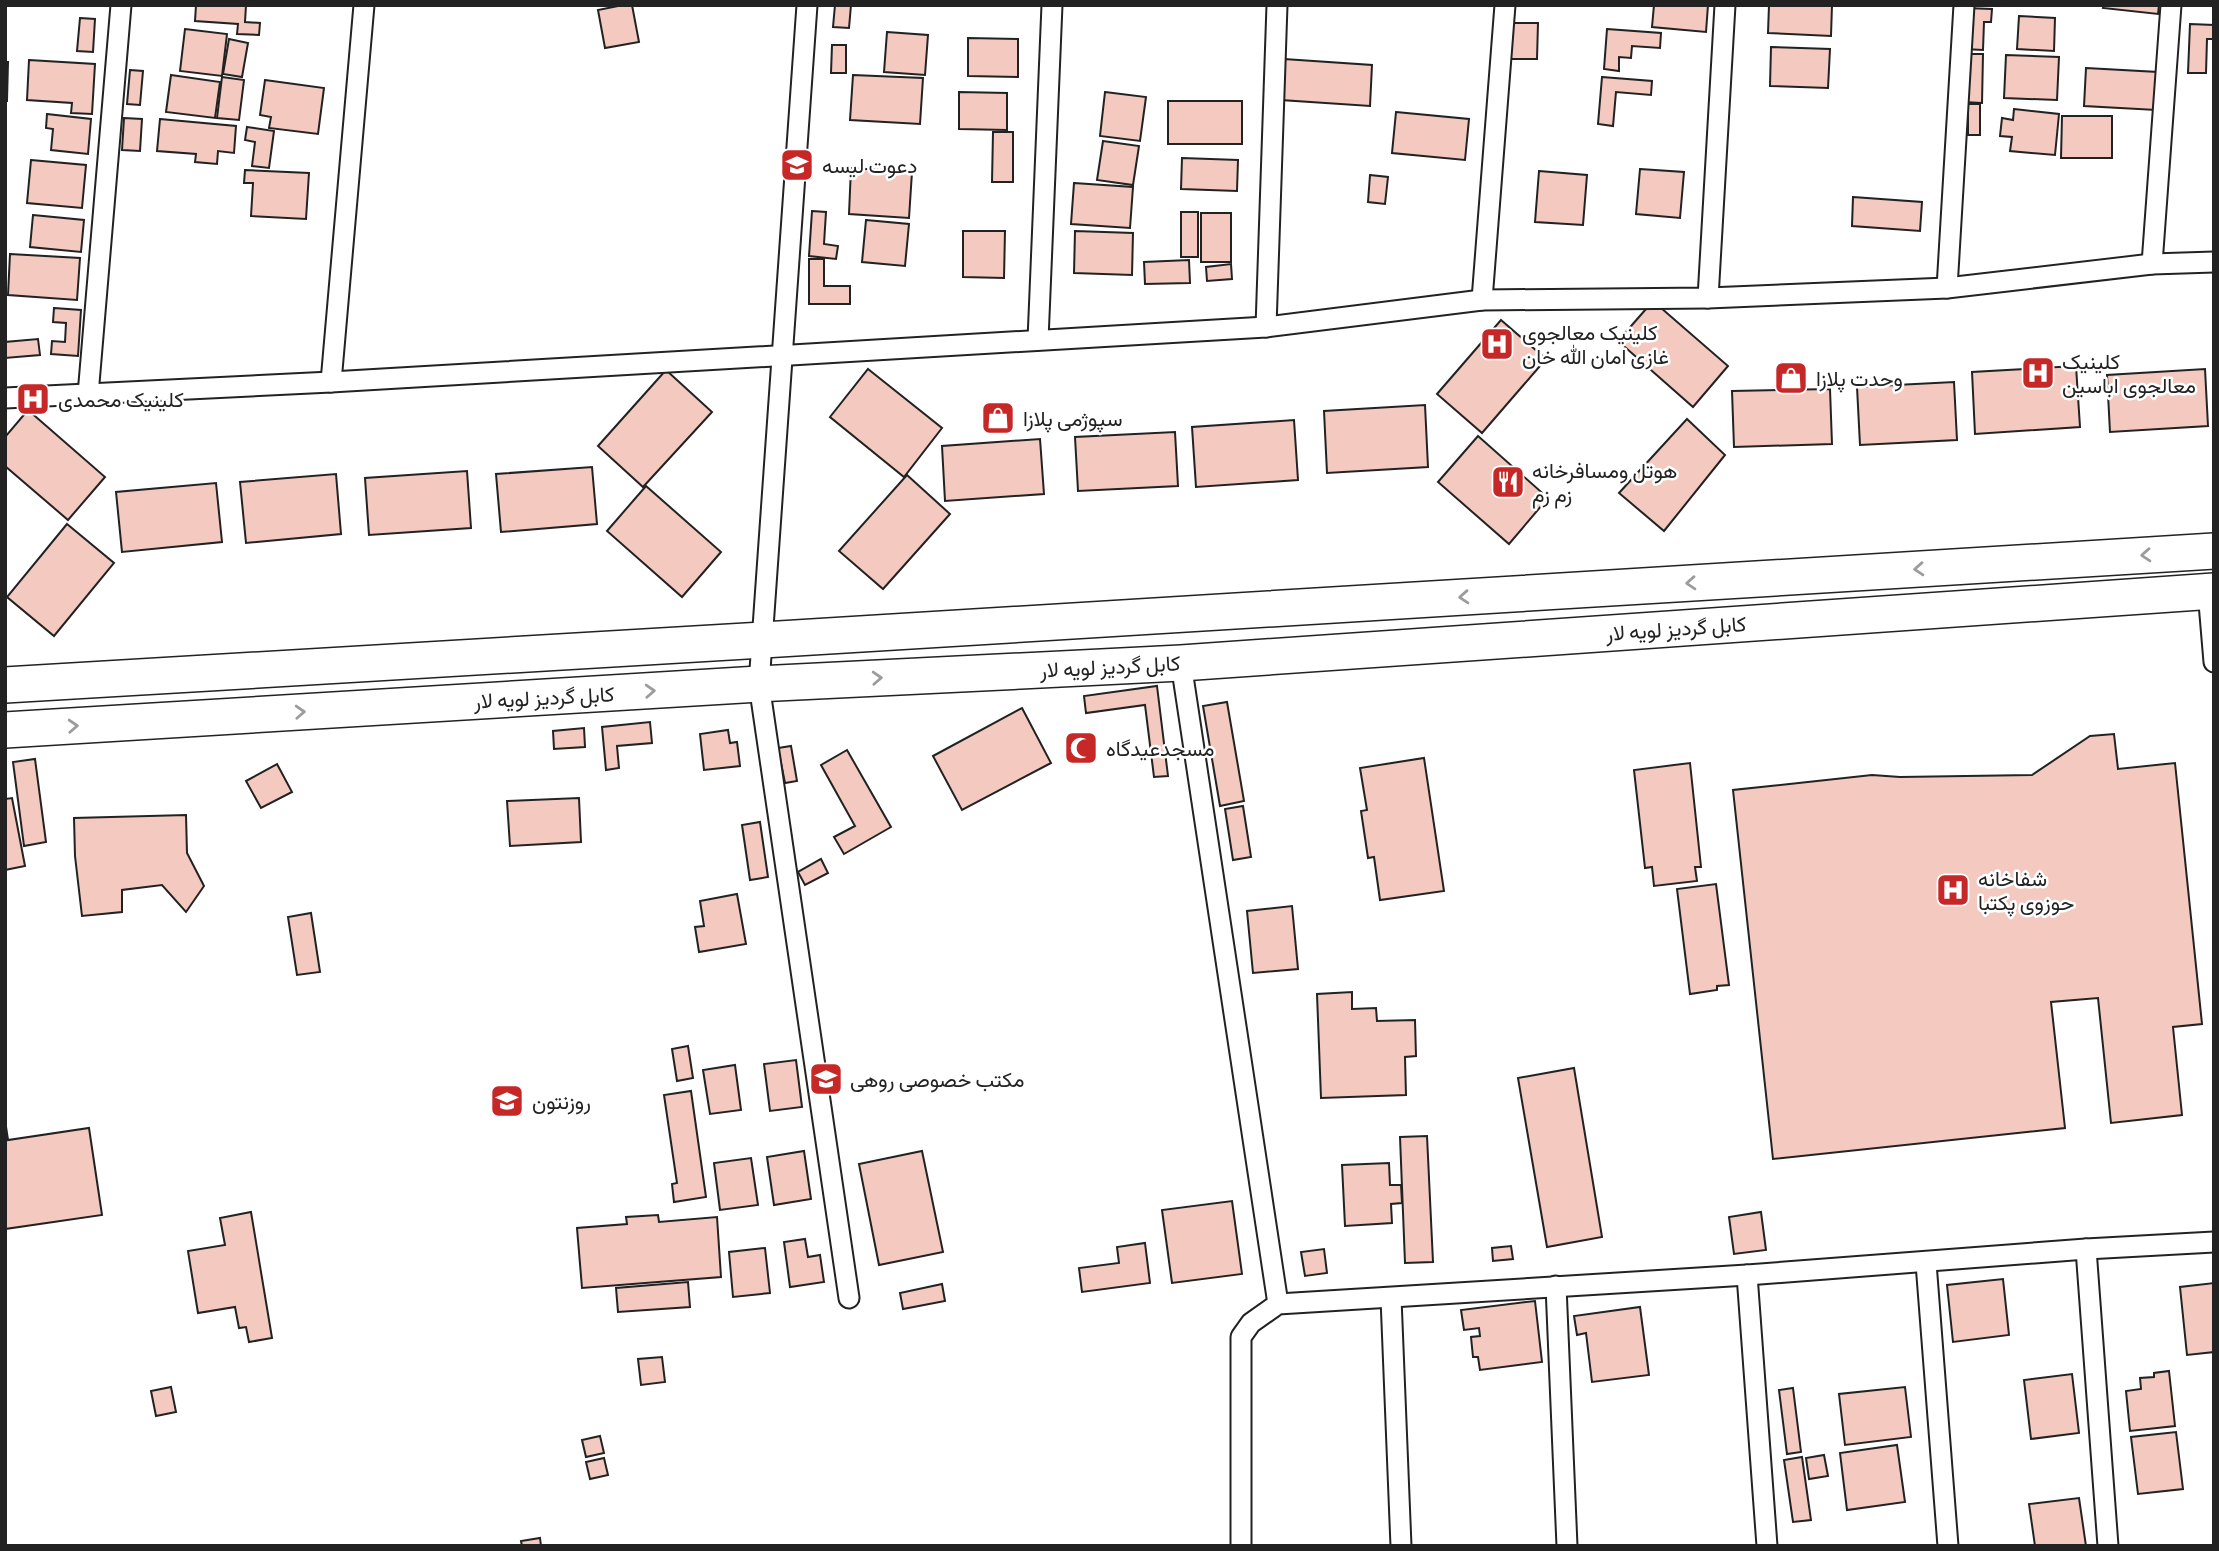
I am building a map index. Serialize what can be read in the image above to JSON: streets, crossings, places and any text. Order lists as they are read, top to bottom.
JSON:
{
  "streets": {
    "highway": ["کابل گردیز لویه لار"]
  },
  "places": {
    "school or university": ["دعوت لیسه", "مکتب خصوصی روهی", "روزنتون"],
    "hospital": [
      "کلینیک معالجوی غازی امان الله خان",
      "کلینیک معالجوی اباسین",
      "کلینیک محمدی",
      "شفاخانه حوزوی پکتبا"
    ],
    "shop": ["وحدت پلازا", "سپوژمی پلازا"],
    "restaurant": ["هوتل ومسافرخانه زم زم"],
    "mosque": ["مسجدعیدگاه"]
  }
}
